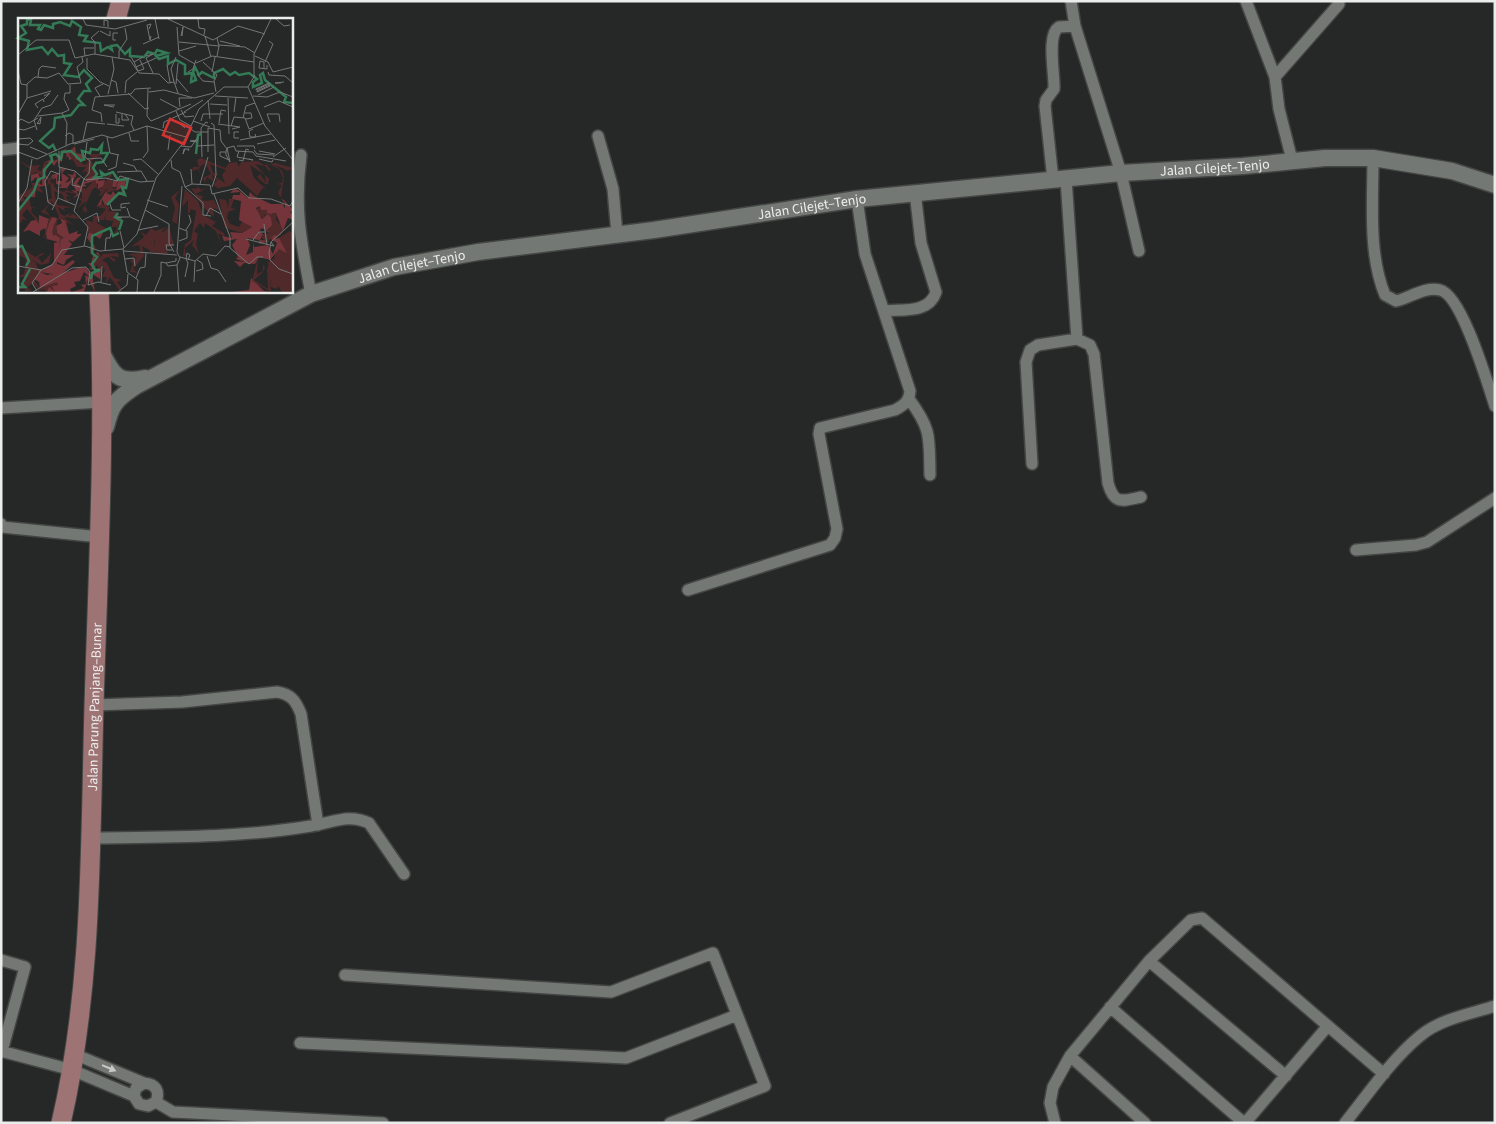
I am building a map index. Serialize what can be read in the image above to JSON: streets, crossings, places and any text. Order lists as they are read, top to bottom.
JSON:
{
  "streets": {
    "main road": ["Jalan Cilejet–Tenjo", "Jalan Parung Panjang–Bunar"]
  },
  "crossings": [
    ["Jalan Cilejet–Tenjo", "Jalan Parung Panjang–Bunar"]
  ]
}
